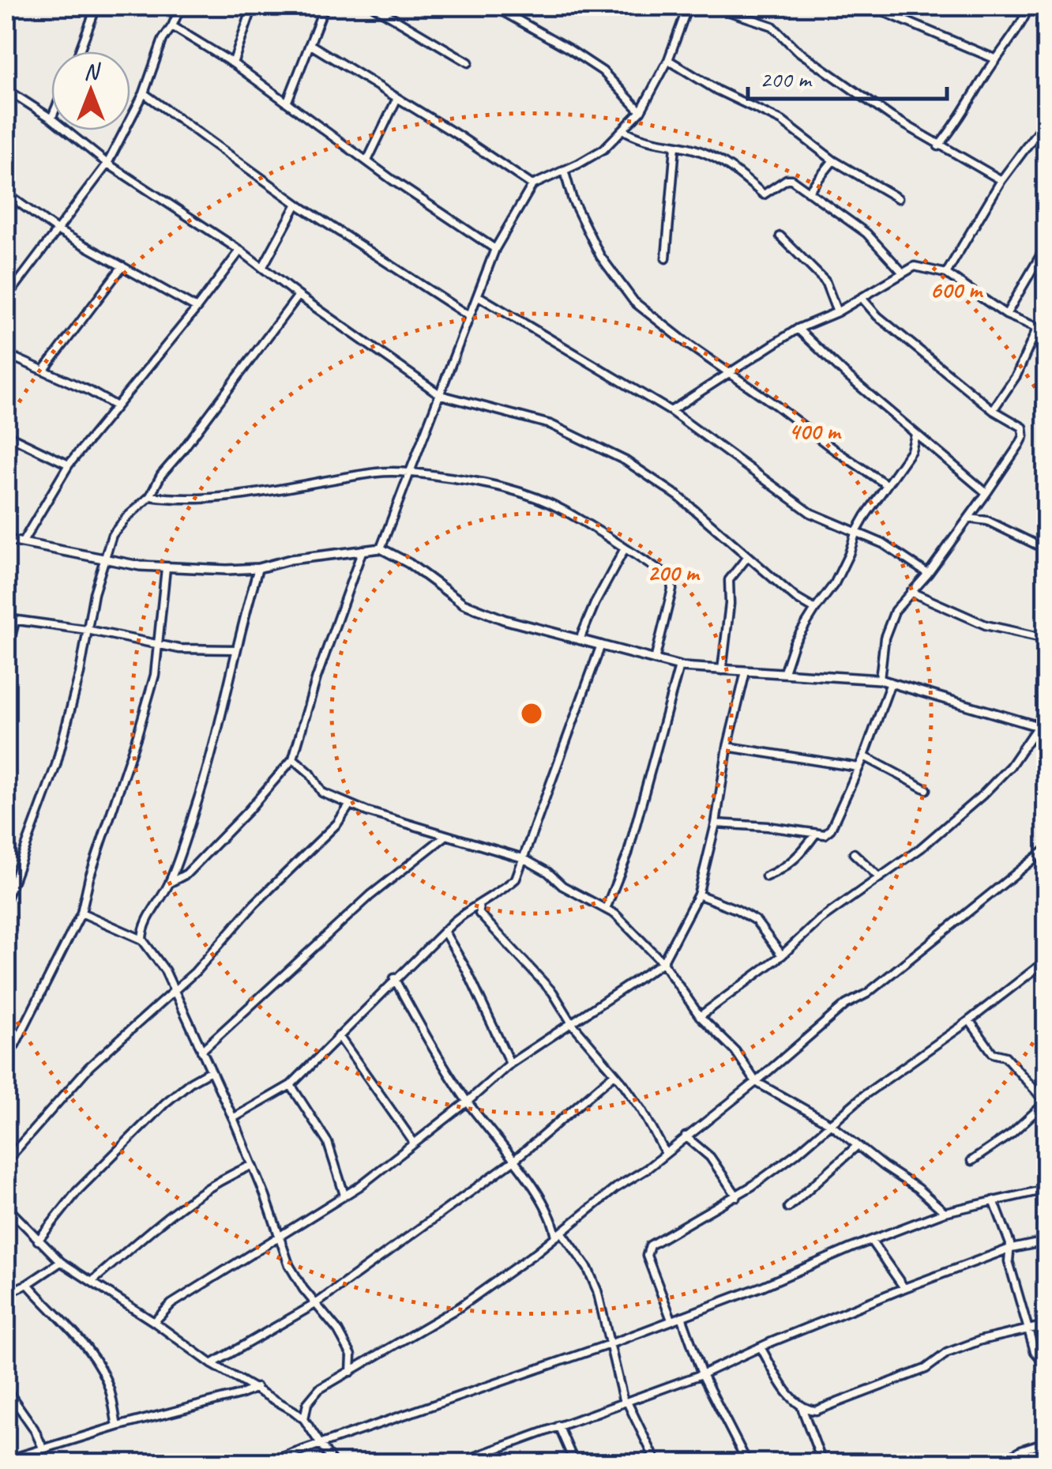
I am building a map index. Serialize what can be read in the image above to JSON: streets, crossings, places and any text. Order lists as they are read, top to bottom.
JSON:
{
  "scale_bar": "200 m",
  "north": "top",
  "rings": ["600 m", "400 m", "200 m"]
}
